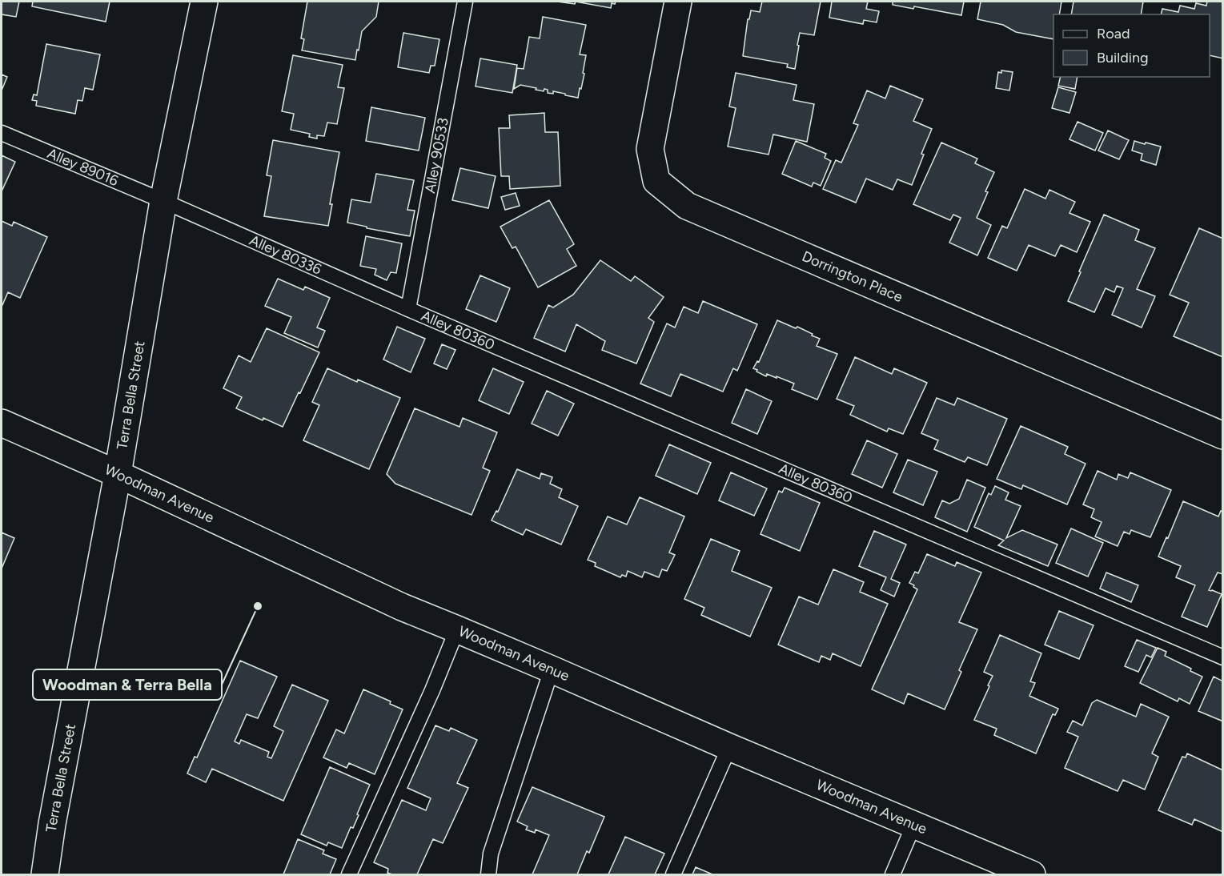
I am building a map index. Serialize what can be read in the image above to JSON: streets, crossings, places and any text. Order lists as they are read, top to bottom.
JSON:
{
  "streets": {
    "main road": ["Dorrington Place", "Terra Bella Street", "Woodman Avenue"],
    "lane": [
      "Alley 90533",
      "Alley 89016",
      "Alley 80336",
      "Alley 80360"
    ]
  },
  "crossings": [
    ["Alley 90533", "Alley 80336"],
    ["Alley 90533", "Alley 80360"],
    ["Alley 89016", "Alley 80336"],
    ["Alley 89016", "Terra Bella Street"],
    ["Alley 80336", "Alley 80360"],
    ["Alley 80336", "Terra Bella Street"],
    ["Terra Bella Street", "Woodman Avenue"]
  ],
  "places": ["Woodman & Terra Bella"],
  "legend": ["Road", "Building"]
}
